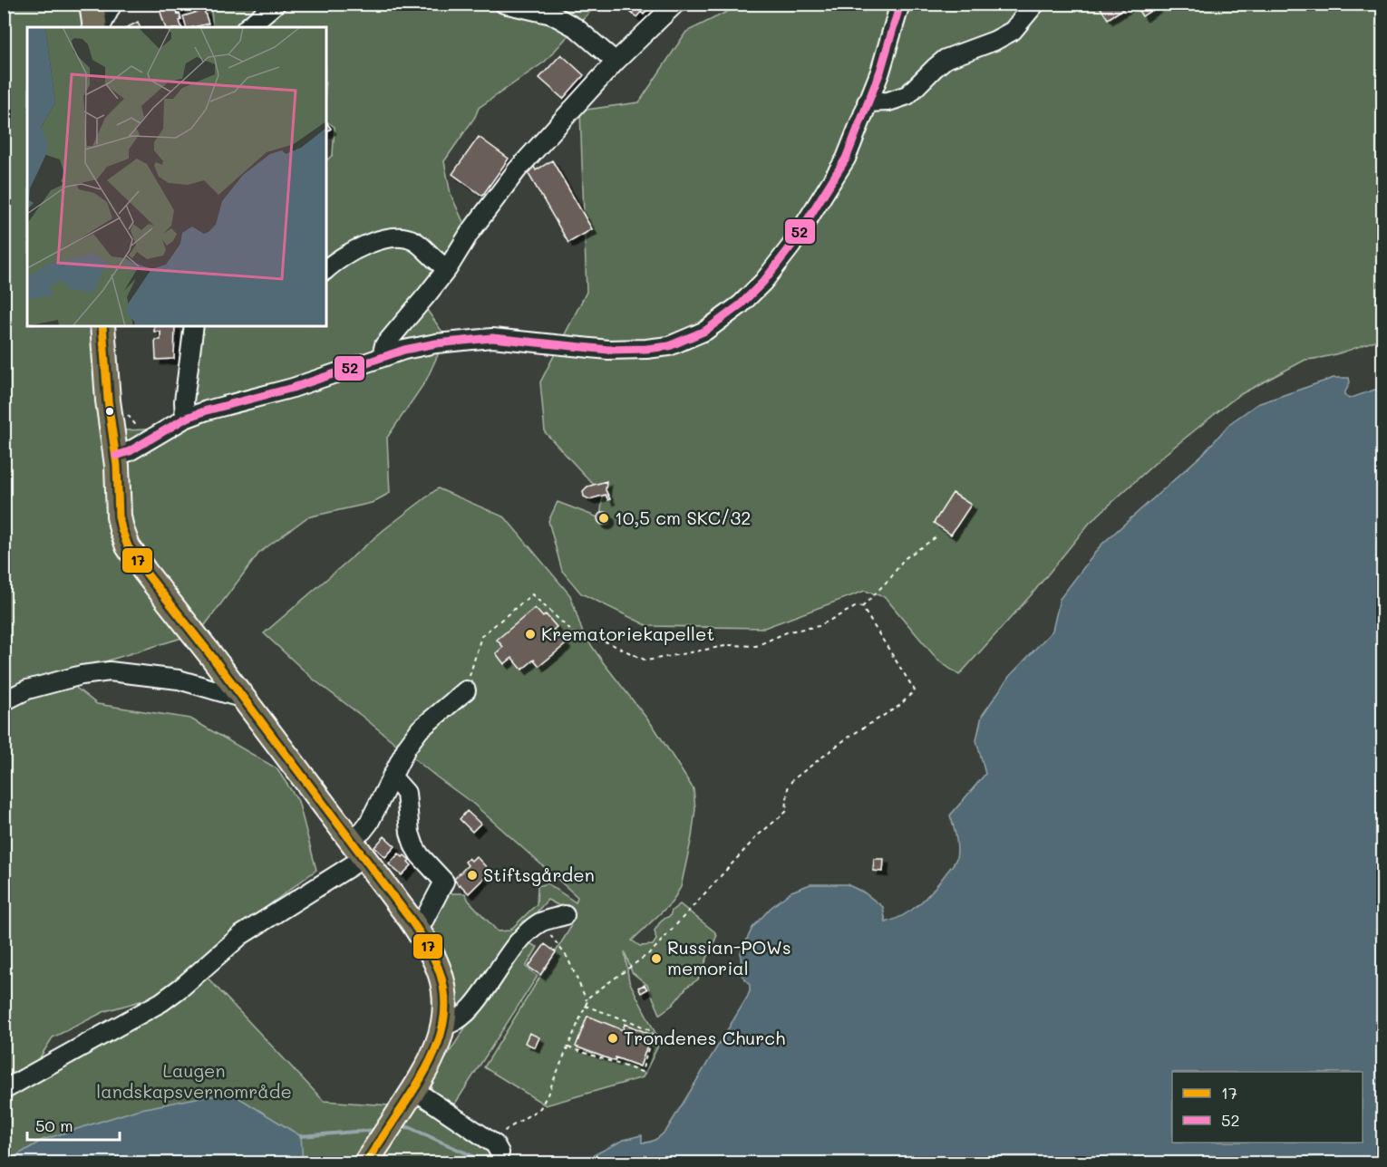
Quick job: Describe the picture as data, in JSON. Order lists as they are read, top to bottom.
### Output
{
  "parks": ["Laugen landskapsvernområde"],
  "places": [
    "10,5 cm SKC/32",
    "Krematoriekapellet",
    "Stiftsgården",
    "Russian-POWs memorial",
    "Trondenes Church"
  ],
  "lines": ["transit line 52", "transit line 17"],
  "legend": ["17", "52"],
  "scale_bar": "50 m"
}
